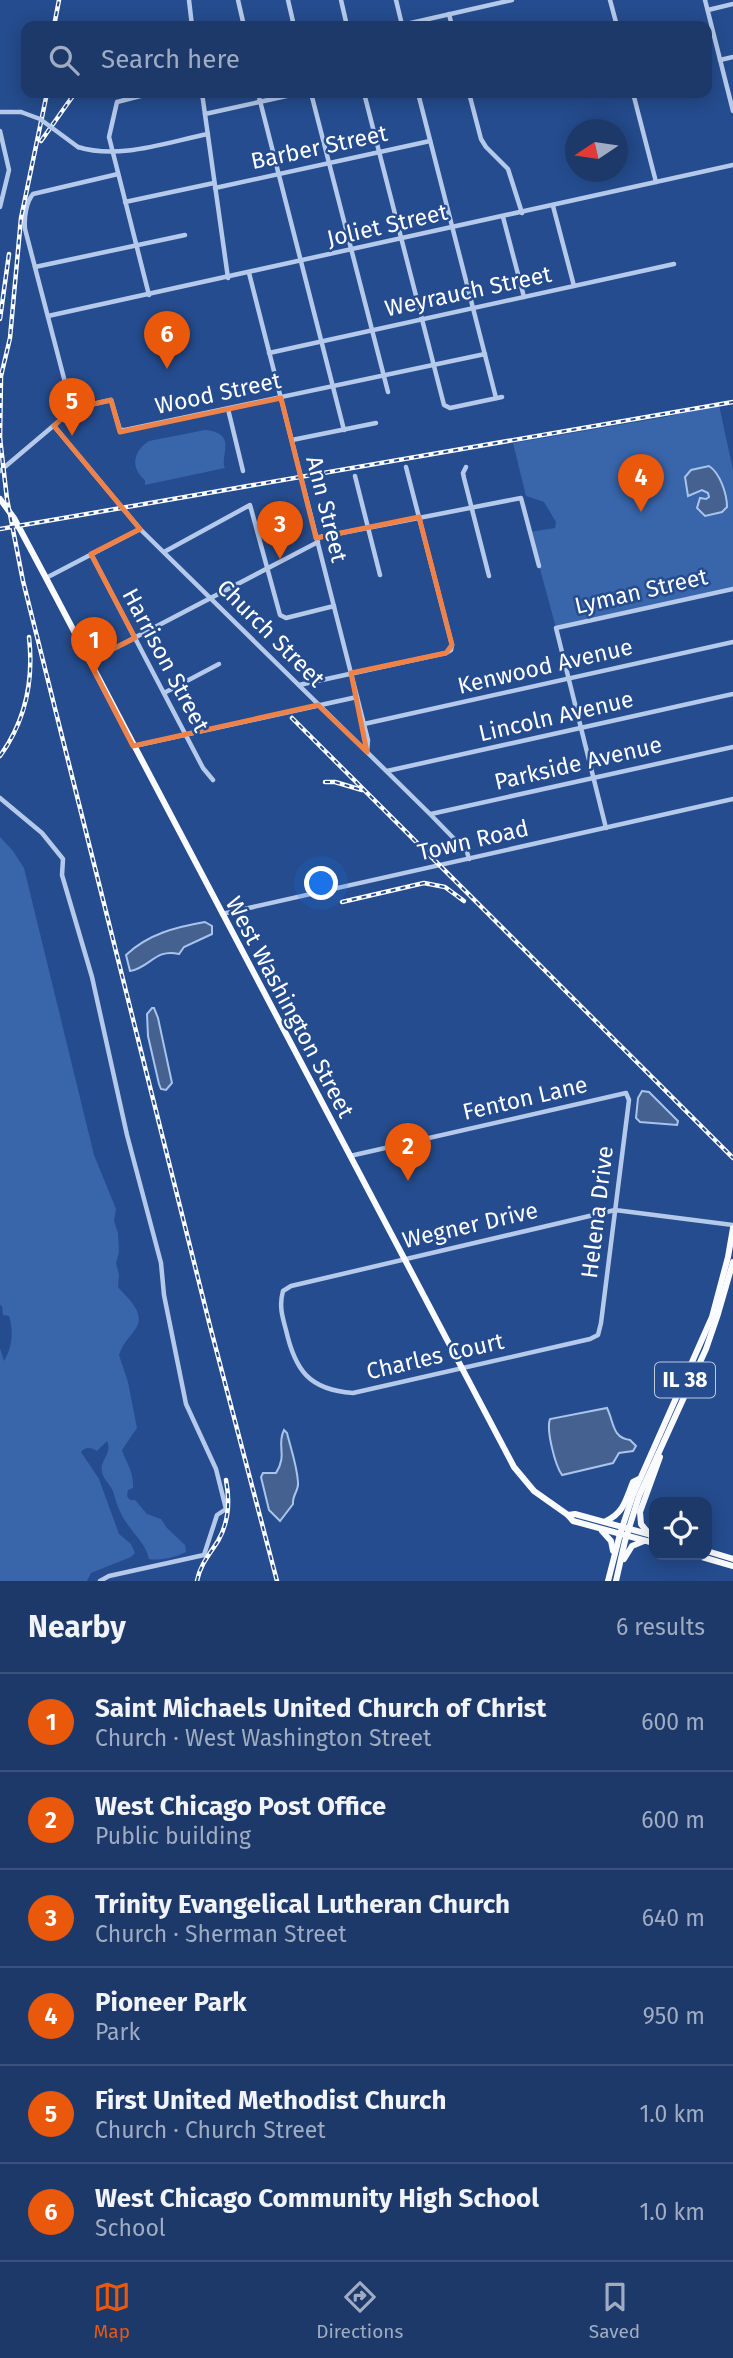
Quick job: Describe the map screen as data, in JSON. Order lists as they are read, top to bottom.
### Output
{
  "streets": {
    "main road": ["West Washington Street", "IL 38"],
    "street": [
      "Barber Street",
      "Joliet Street",
      "Weyrauch Street",
      "Wood Street",
      "Ann Street",
      "Lyman Street",
      "Church Street",
      "Harrison Street",
      "Kenwood Avenue",
      "Lincoln Avenue",
      "Parkside Avenue",
      "Town Road",
      "Fenton Lane",
      "Helena Drive",
      "Wegner Drive",
      "Charles Court"
    ]
  },
  "crossings": [
    ["Joliet Street", "Ann Street"],
    ["Weyrauch Street", "Ann Street"],
    ["Wood Street", "Ann Street"],
    ["Ann Street", "Church Street"],
    ["Ann Street", "Kenwood Avenue"],
    ["Lyman Street", "Kenwood Avenue"],
    ["Church Street", "Lincoln Avenue"],
    ["Church Street", "Parkside Avenue"],
    ["Church Street", "Town Road"],
    ["Town Road", "West Washington Street"],
    ["West Washington Street", "Fenton Lane"],
    ["West Washington Street", "Wegner Drive"],
    ["West Washington Street", "Charles Court"],
    ["West Washington Street", "IL 38"],
    ["Fenton Lane", "Helena Drive"],
    ["Helena Drive", "Wegner Drive"],
    ["Helena Drive", "Charles Court"],
    ["Wegner Drive", "Charles Court"],
    ["Wegner Drive", "IL 38"]
  ],
  "north": "left",
  "page": {
    "search": "Search here",
    "pins": [
      "6",
      "5",
      "4",
      "3",
      "1",
      "2"
    ],
    "heading": ["Nearby", "6 results"],
    "list": [
      {
        "mark": "1",
        "name": "Saint Michaels United Church of Christ",
        "note": "Church · West Washington Street",
        "value": "600 m"
      },
      {
        "mark": "2",
        "name": "West Chicago Post Office",
        "note": "Public building",
        "value": "600 m"
      },
      {
        "mark": "3",
        "name": "Trinity Evangelical Lutheran Church",
        "note": "Church · Sherman Street",
        "value": "640 m"
      },
      {
        "mark": "4",
        "name": "Pioneer Park",
        "note": "Park",
        "value": "950 m"
      },
      {
        "mark": "5",
        "name": "First United Methodist Church",
        "note": "Church · Church Street",
        "value": "1.0 km"
      },
      {
        "mark": "6",
        "name": "West Chicago Community High School",
        "note": "School",
        "value": "1.0 km"
      }
    ],
    "nav": ["Map", "Directions", "Saved"]
  }
}
